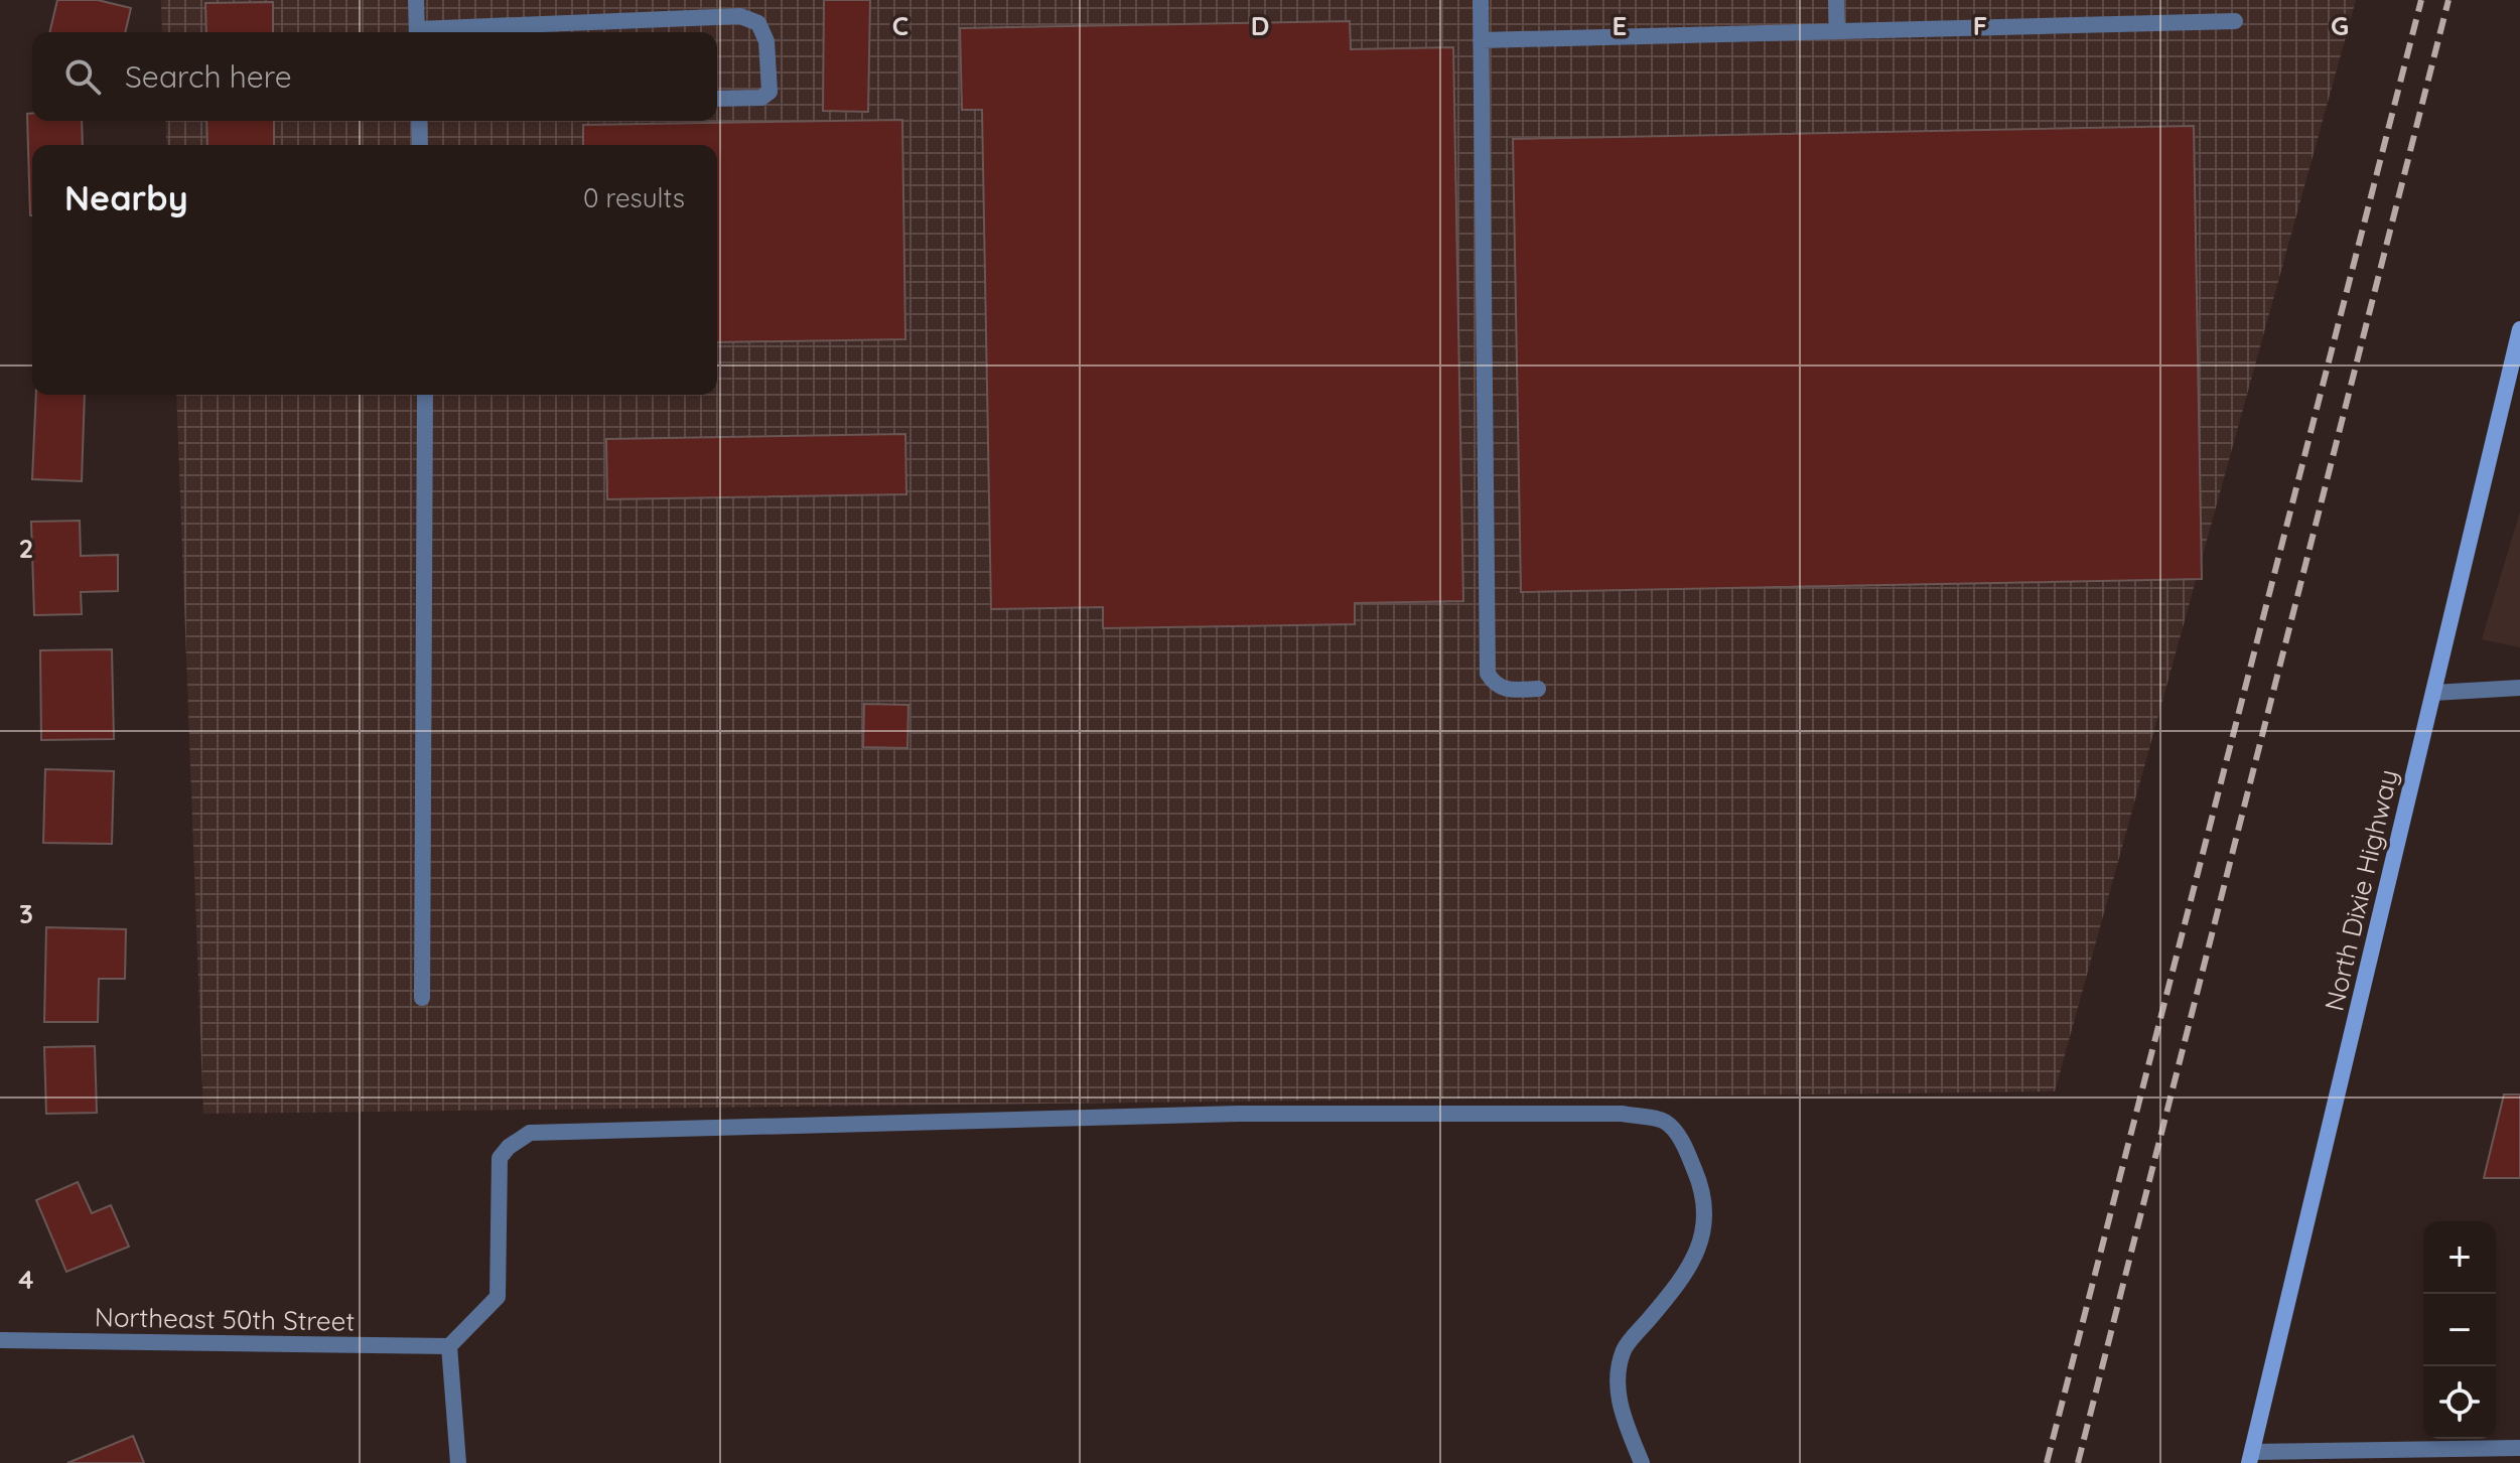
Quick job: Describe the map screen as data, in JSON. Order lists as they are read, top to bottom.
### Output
{
  "streets": {
    "main road": ["North Dixie Highway"],
    "street": ["Northeast 50th Street"]
  },
  "page": {
    "search": "Search here",
    "heading": ["Nearby", "0 results"],
    "map_buttons": ["+", "−"]
  },
  "grid": {
    "columns": [
      "C",
      "D",
      "E",
      "F",
      "G"
    ],
    "rows": ["2", "3", "4"]
  }
}
